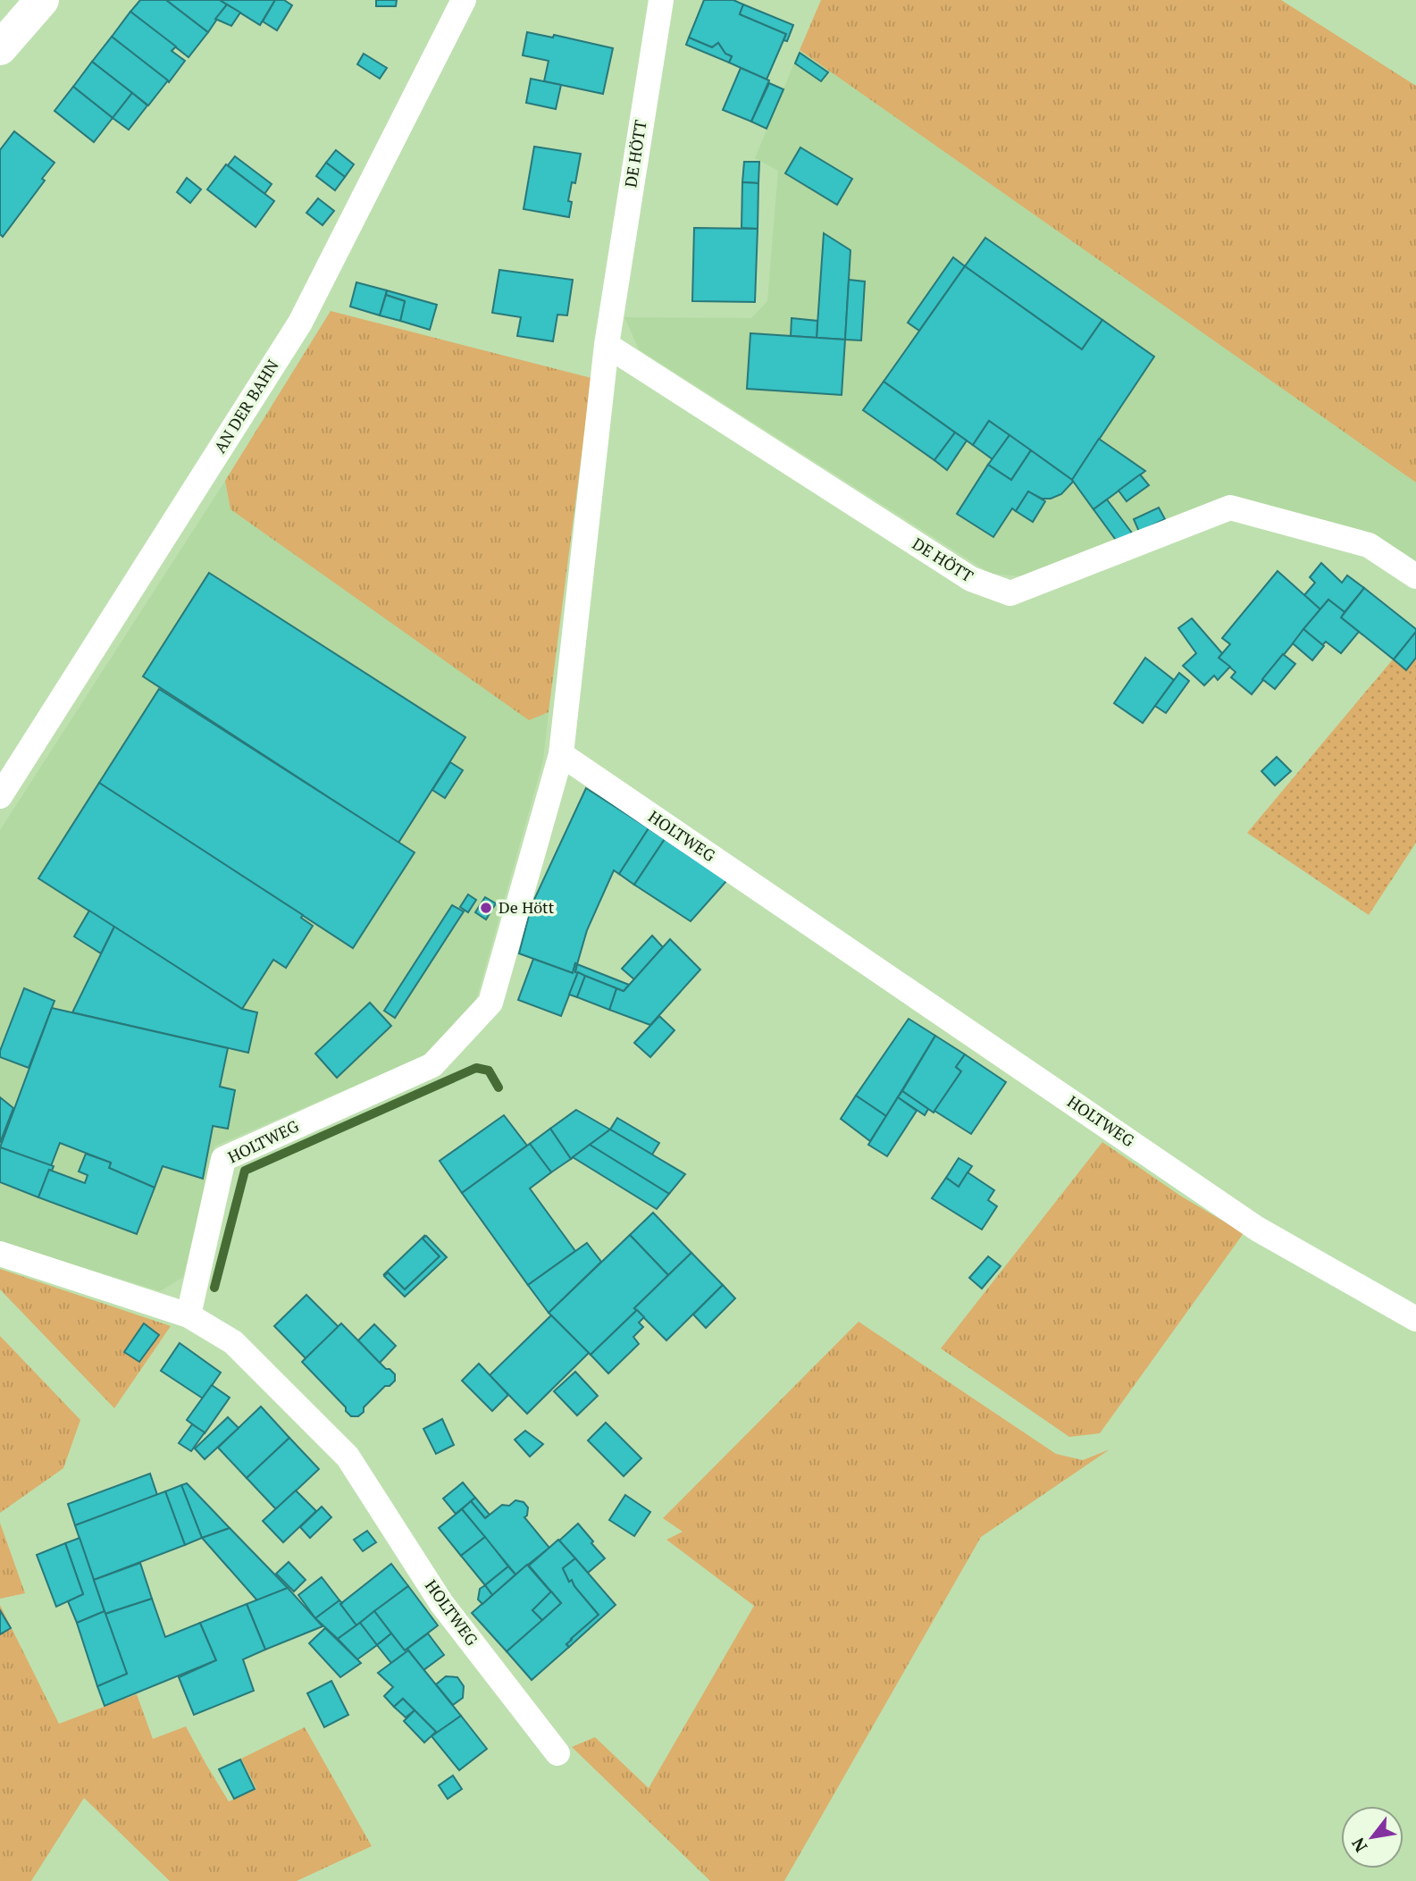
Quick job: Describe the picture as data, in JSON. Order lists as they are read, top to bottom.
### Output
{
  "streets": {
    "street": ["DE HÖTT", "AN DER BAHN", "HOLTWEG"]
  },
  "crossings": [
    ["DE HÖTT", "HOLTWEG"]
  ],
  "places": ["De Hött"],
  "north": "bottom left"
}
